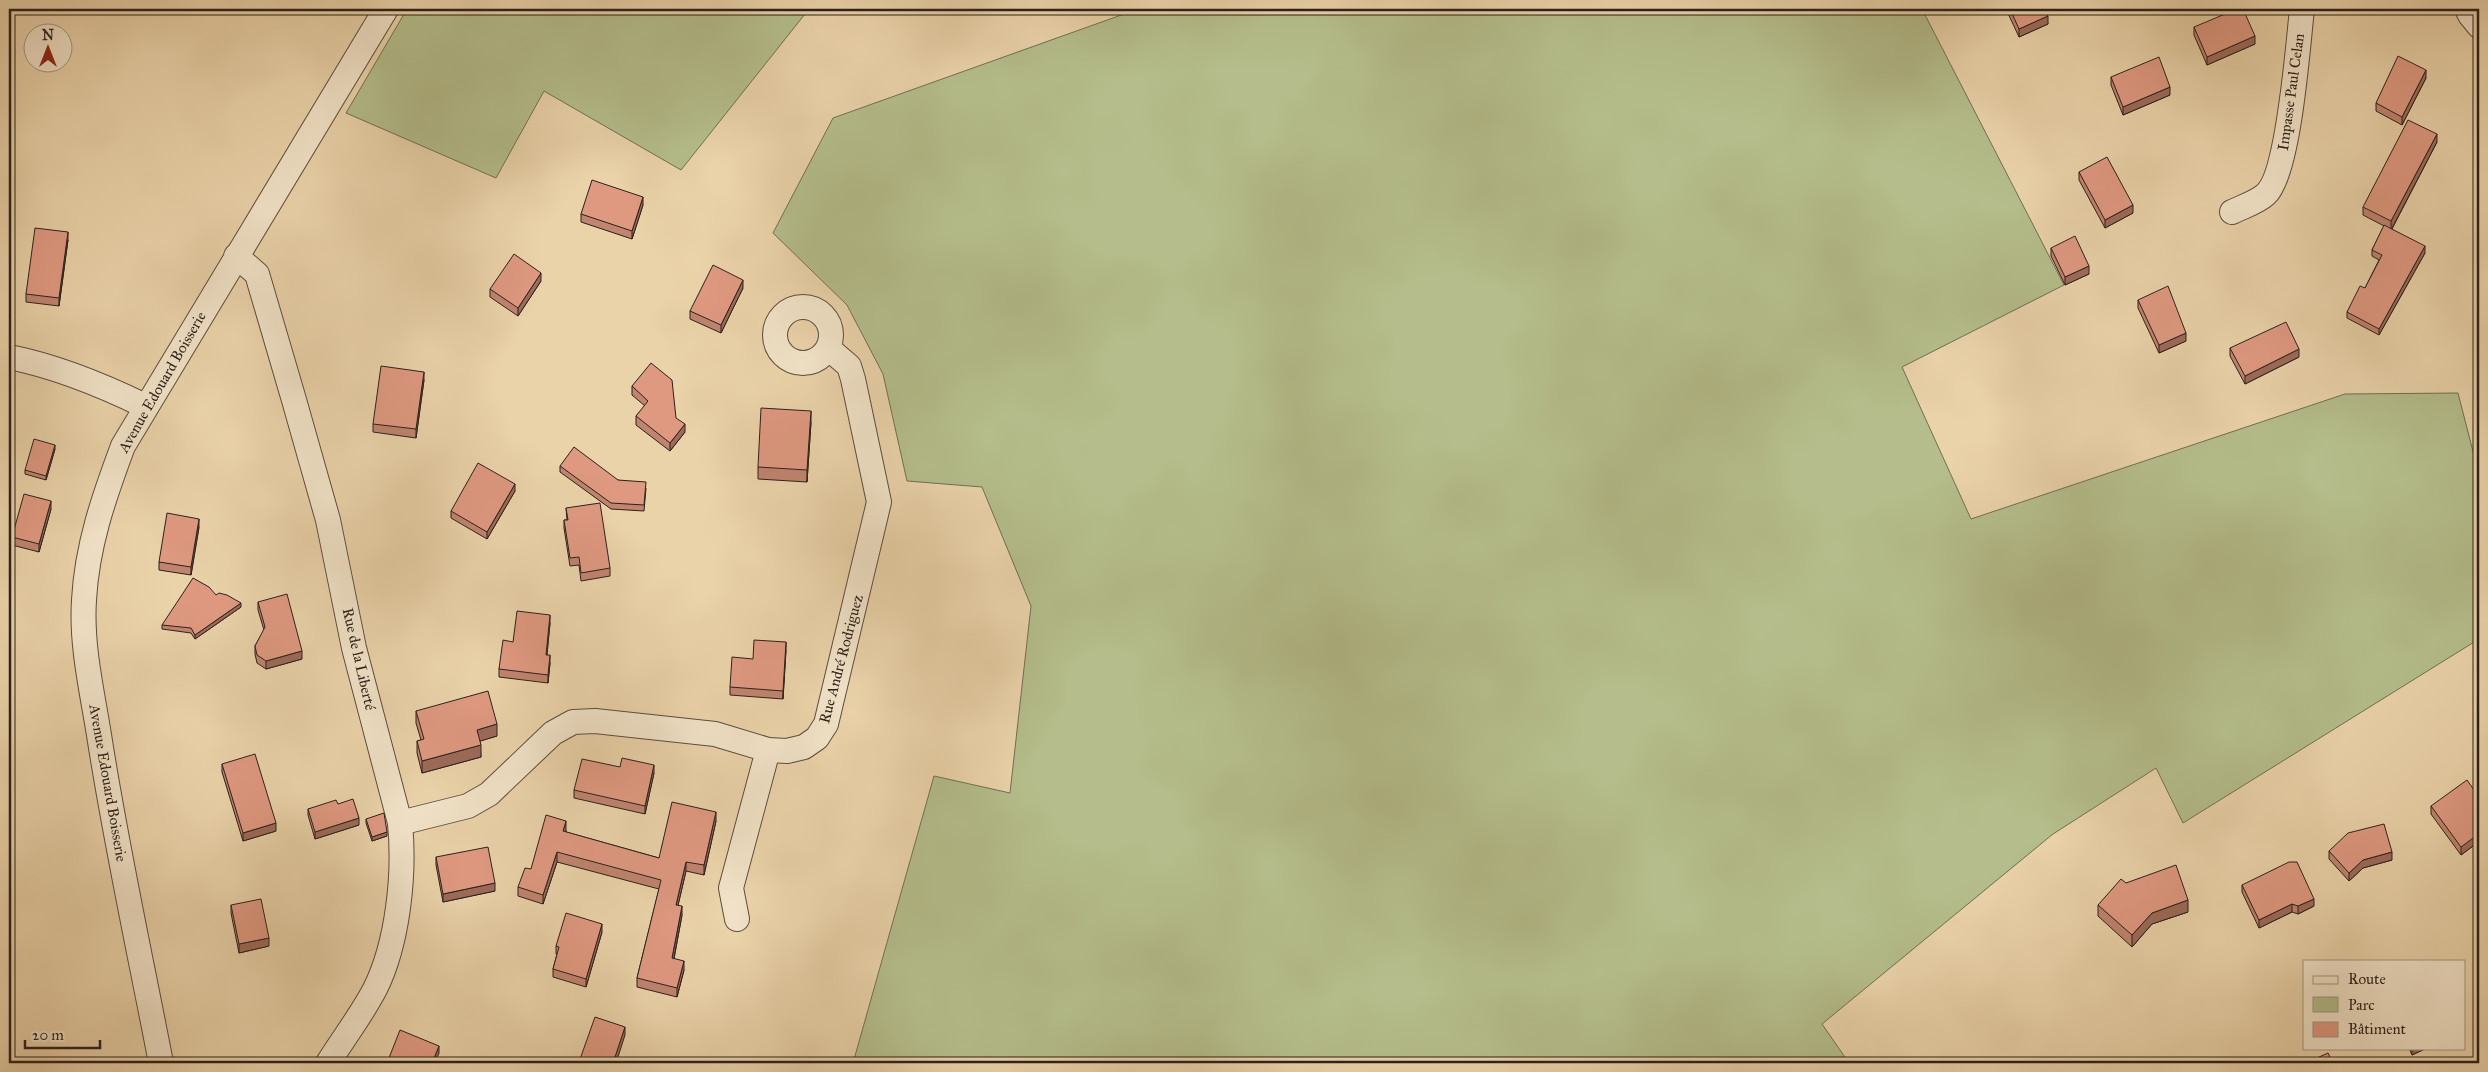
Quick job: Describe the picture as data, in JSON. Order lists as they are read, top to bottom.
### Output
{
  "streets": {
    "street": [
      "Impasse Paul Celan",
      "Avenue Edouard Boisserie",
      "Rue de la Liberté",
      "Rue André Rodriguez"
    ]
  },
  "crossings": [
    ["Avenue Edouard Boisserie", "Rue de la Liberté"],
    ["Rue de la Liberté", "Rue André Rodriguez"]
  ],
  "legend": ["Route", "Parc", "Bâtiment"],
  "scale_bar": "20 m",
  "north": "top"
}
